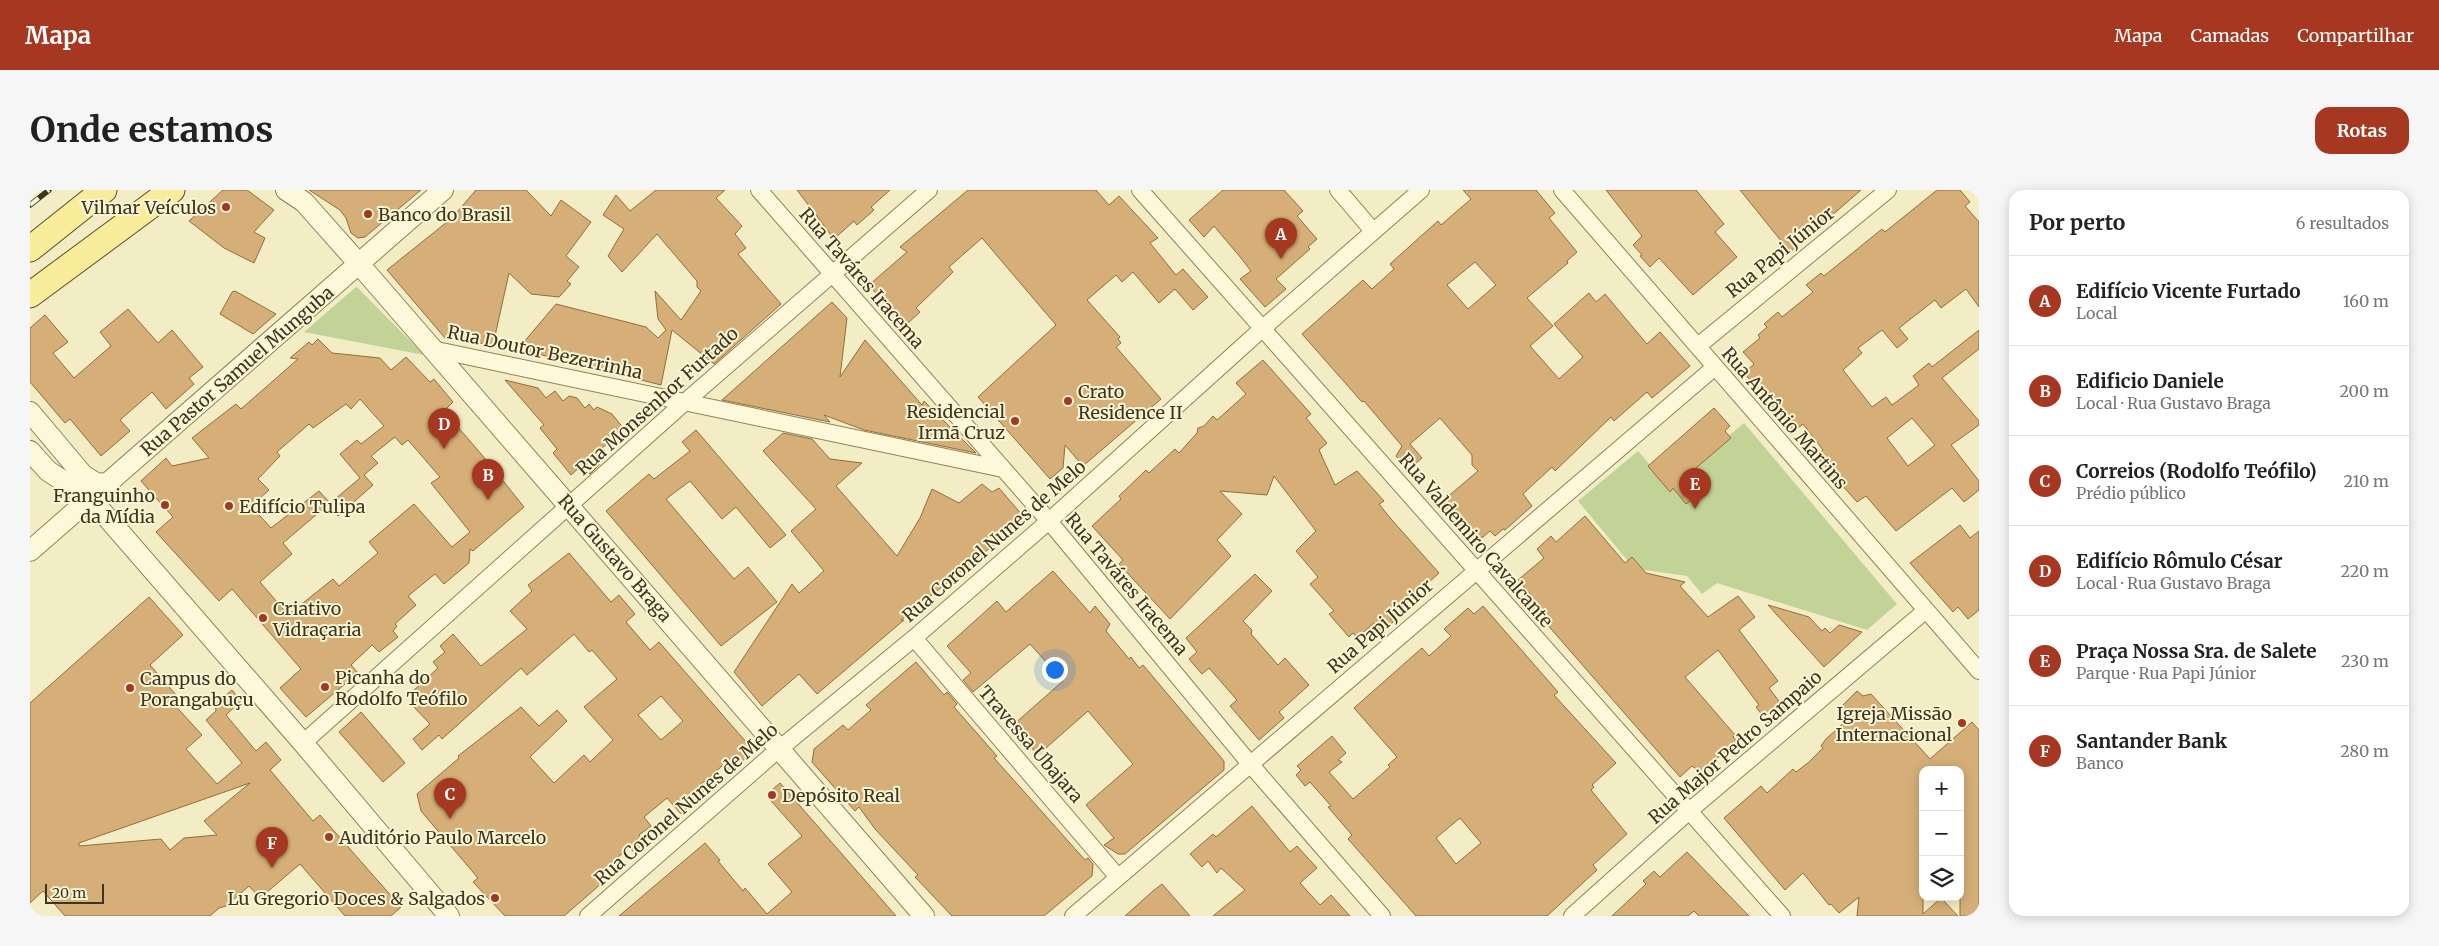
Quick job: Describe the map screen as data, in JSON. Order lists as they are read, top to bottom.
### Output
{
  "streets": {
    "street": [
      "Rua Papi Júnior",
      "Rua Taváres Iracema",
      "Rua Doutor Bezerrinha",
      "Rua Pastor Samuel Munguba",
      "Rua Monsenhor Furtado",
      "Rua Antônio Martins",
      "Rua Valdemiro Cavalcante",
      "Rua Coronel Nunes de Melo",
      "Rua Gustavo Braga",
      "Travessa Ubajara",
      "Rua Major Pedro Sampaio"
    ]
  },
  "crossings": [
    ["Rua Papi Júnior", "Rua Taváres Iracema"],
    ["Rua Papi Júnior", "Rua Antônio Martins"],
    ["Rua Papi Júnior", "Rua Valdemiro Cavalcante"],
    ["Rua Papi Júnior", "Travessa Ubajara"],
    ["Rua Taváres Iracema", "Rua Doutor Bezerrinha"],
    ["Rua Taváres Iracema", "Rua Monsenhor Furtado"],
    ["Rua Taváres Iracema", "Rua Coronel Nunes de Melo"],
    ["Rua Doutor Bezerrinha", "Rua Monsenhor Furtado"],
    ["Rua Doutor Bezerrinha", "Rua Gustavo Braga"],
    ["Rua Pastor Samuel Munguba", "Rua Gustavo Braga"],
    ["Rua Monsenhor Furtado", "Rua Gustavo Braga"],
    ["Rua Antônio Martins", "Rua Major Pedro Sampaio"],
    ["Rua Valdemiro Cavalcante", "Rua Coronel Nunes de Melo"],
    ["Rua Valdemiro Cavalcante", "Rua Major Pedro Sampaio"],
    ["Rua Coronel Nunes de Melo", "Rua Gustavo Braga"],
    ["Rua Coronel Nunes de Melo", "Travessa Ubajara"]
  ],
  "places": [
    "Vilmar Veículos",
    "Banco do Brasil",
    "Crato Residence II",
    "Residencial Irmã Cruz",
    "Franguinho da Mídia",
    "Edifício Tulipa",
    "Criativo Vidraçaria",
    "Picanha do Rodolfo Teófilo",
    "Campus do Porangabuçu",
    "Igreja Missão Internacional",
    "Depósito Real",
    "Auditório Paulo Marcelo",
    "Lu Gregorio Doces & Salgados"
  ],
  "scale_bar": "20 m",
  "page": {
    "header": "Mapa",
    "nav": ["Mapa", "Camadas", "Compartilhar"],
    "buttons": "Rotas",
    "title": "Onde estamos",
    "heading": ["Por perto", "6 resultados"],
    "pins": [
      "A",
      "D",
      "B",
      "E",
      "C",
      "F"
    ],
    "list": [
      {
        "mark": "A",
        "name": "Edifício Vicente Furtado",
        "note": "Local",
        "value": "160 m"
      },
      {
        "mark": "B",
        "name": "Edificio Daniele",
        "note": "Local · Rua Gustavo Braga",
        "value": "200 m"
      },
      {
        "mark": "C",
        "name": "Correios (Rodolfo Teófilo)",
        "note": "Prédio público",
        "value": "210 m"
      },
      {
        "mark": "D",
        "name": "Edifício Rômulo César",
        "note": "Local · Rua Gustavo Braga",
        "value": "220 m"
      },
      {
        "mark": "E",
        "name": "Praça Nossa Sra. de Salete",
        "note": "Parque · Rua Papi Júnior",
        "value": "230 m"
      },
      {
        "mark": "F",
        "name": "Santander Bank",
        "note": "Banco",
        "value": "280 m"
      }
    ],
    "map_buttons": ["+", "−"],
    "scale": "20 m"
  }
}
